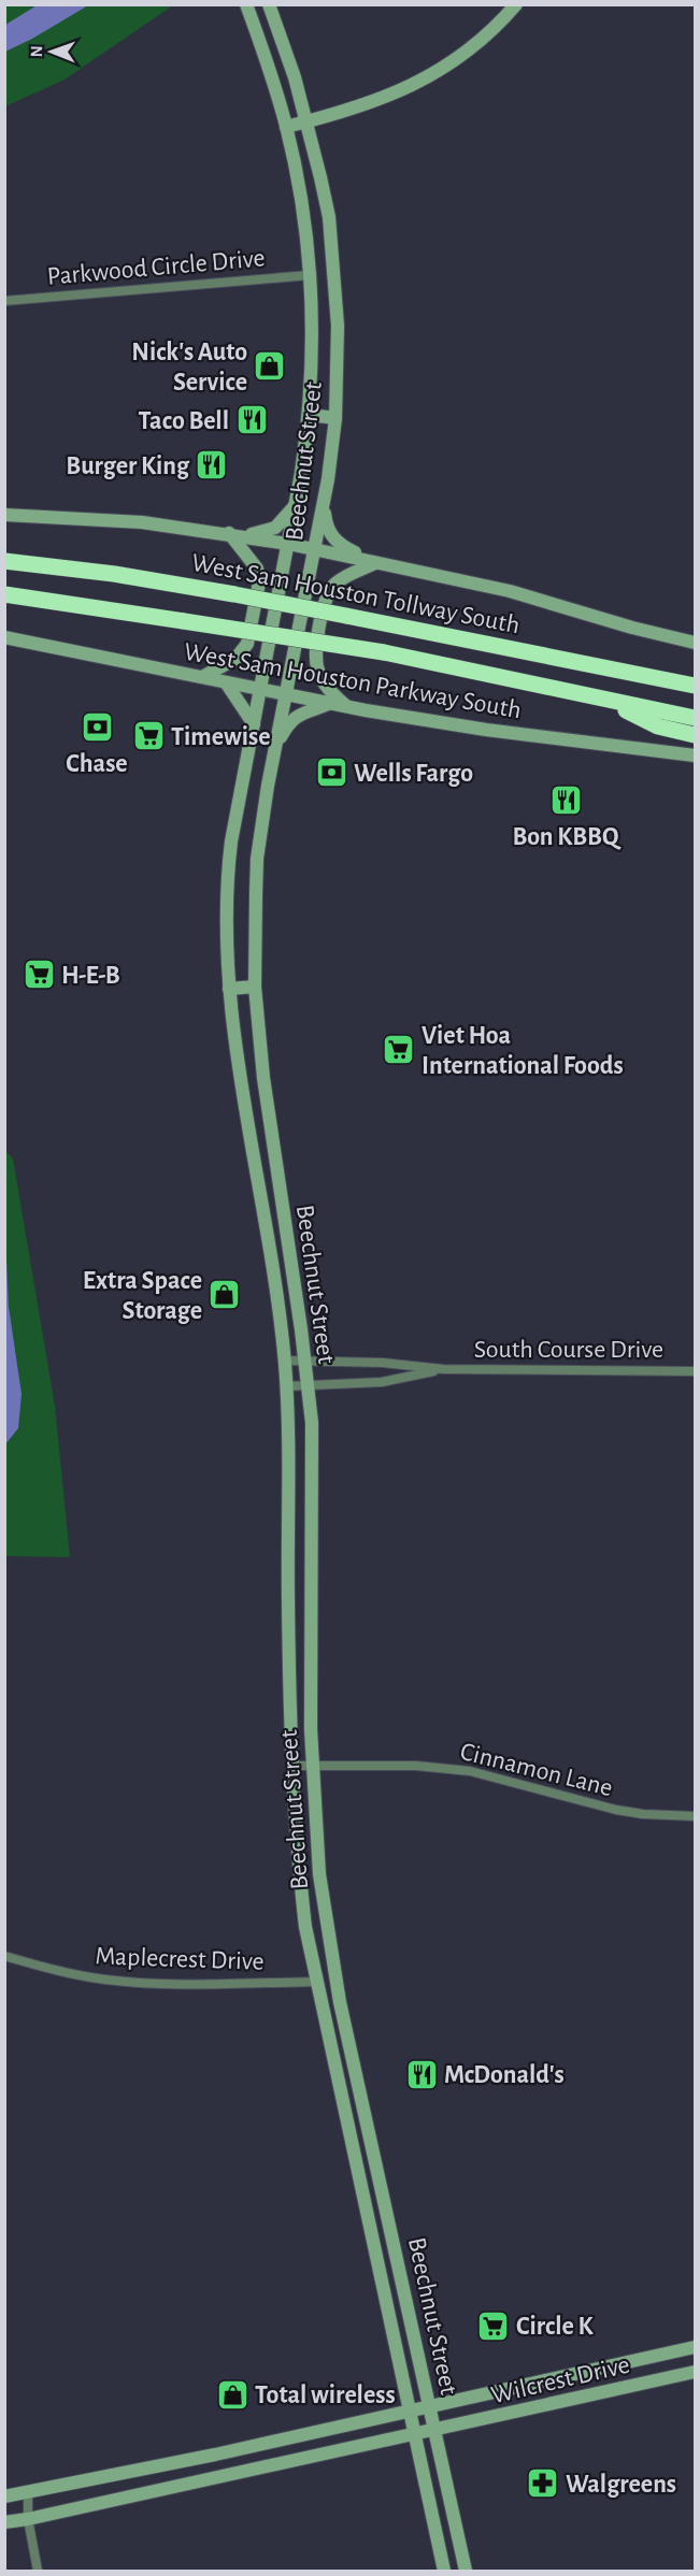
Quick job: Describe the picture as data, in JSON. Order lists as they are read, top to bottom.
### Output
{
  "streets": {
    "highway": ["West Sam Houston Tollway South"],
    "main road": ["Beechnut Street", "West Sam Houston Parkway South", "Wilcrest Drive"],
    "street": [
      "Parkwood Circle Drive",
      "South Course Drive",
      "Cinnamon Lane",
      "Maplecrest Drive"
    ]
  },
  "crossings": [
    ["Parkwood Circle Drive", "Beechnut Street"],
    ["Beechnut Street", "West Sam Houston Parkway South"],
    ["Beechnut Street", "South Course Drive"],
    ["Beechnut Street", "Cinnamon Lane"],
    ["Beechnut Street", "Maplecrest Drive"],
    ["Beechnut Street", "Wilcrest Drive"]
  ],
  "places": {
    "shop": ["Nick's Auto Service", "Extra Space Storage", "Total wireless"],
    "restaurant": [
      "Taco Bell",
      "Burger King",
      "Bon KBBQ",
      "McDonald's"
    ],
    "bank": ["Chase", "Wells Fargo"],
    "supermarket": [
      "Timewise",
      "H-E-B",
      "Viet Hoa International Foods",
      "Circle K"
    ],
    "pharmacy": ["Walgreens"]
  },
  "north": "left"
}
